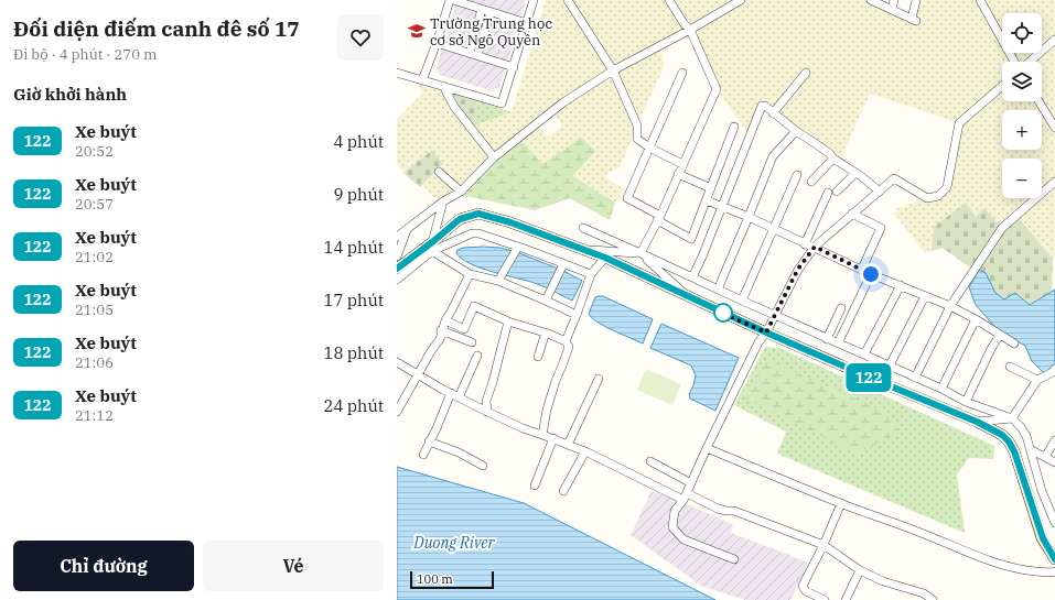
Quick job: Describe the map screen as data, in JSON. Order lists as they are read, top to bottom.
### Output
{
  "water": ["Duong River"],
  "places": {
    "school or university": ["Trường Trung học cơ sở Ngô Quyền"]
  },
  "lines": ["bus line 122"],
  "scale_bar": "100 m",
  "page": {
    "heading": [
      ["Đối diện điếm canh đê số 17", "Đi bộ · 4 phút · 270 m"],
      "Giờ khởi hành"
    ],
    "on_map": "122",
    "map_buttons": ["+", "−"],
    "list": [
      {
        "mark": "122",
        "name": "Xe buýt",
        "note": "20:52",
        "value": "4 phút"
      },
      {
        "mark": "122",
        "name": "Xe buýt",
        "note": "20:57",
        "value": "9 phút"
      },
      {
        "mark": "122",
        "name": "Xe buýt",
        "note": "21:02",
        "value": "14 phút"
      },
      {
        "mark": "122",
        "name": "Xe buýt",
        "note": "21:05",
        "value": "17 phút"
      },
      {
        "mark": "122",
        "name": "Xe buýt",
        "note": "21:06",
        "value": "18 phút"
      },
      {
        "mark": "122",
        "name": "Xe buýt",
        "note": "21:12",
        "value": "24 phút"
      }
    ],
    "buttons": ["Chỉ đường", "Vé"],
    "scale": "100 m"
  }
}
